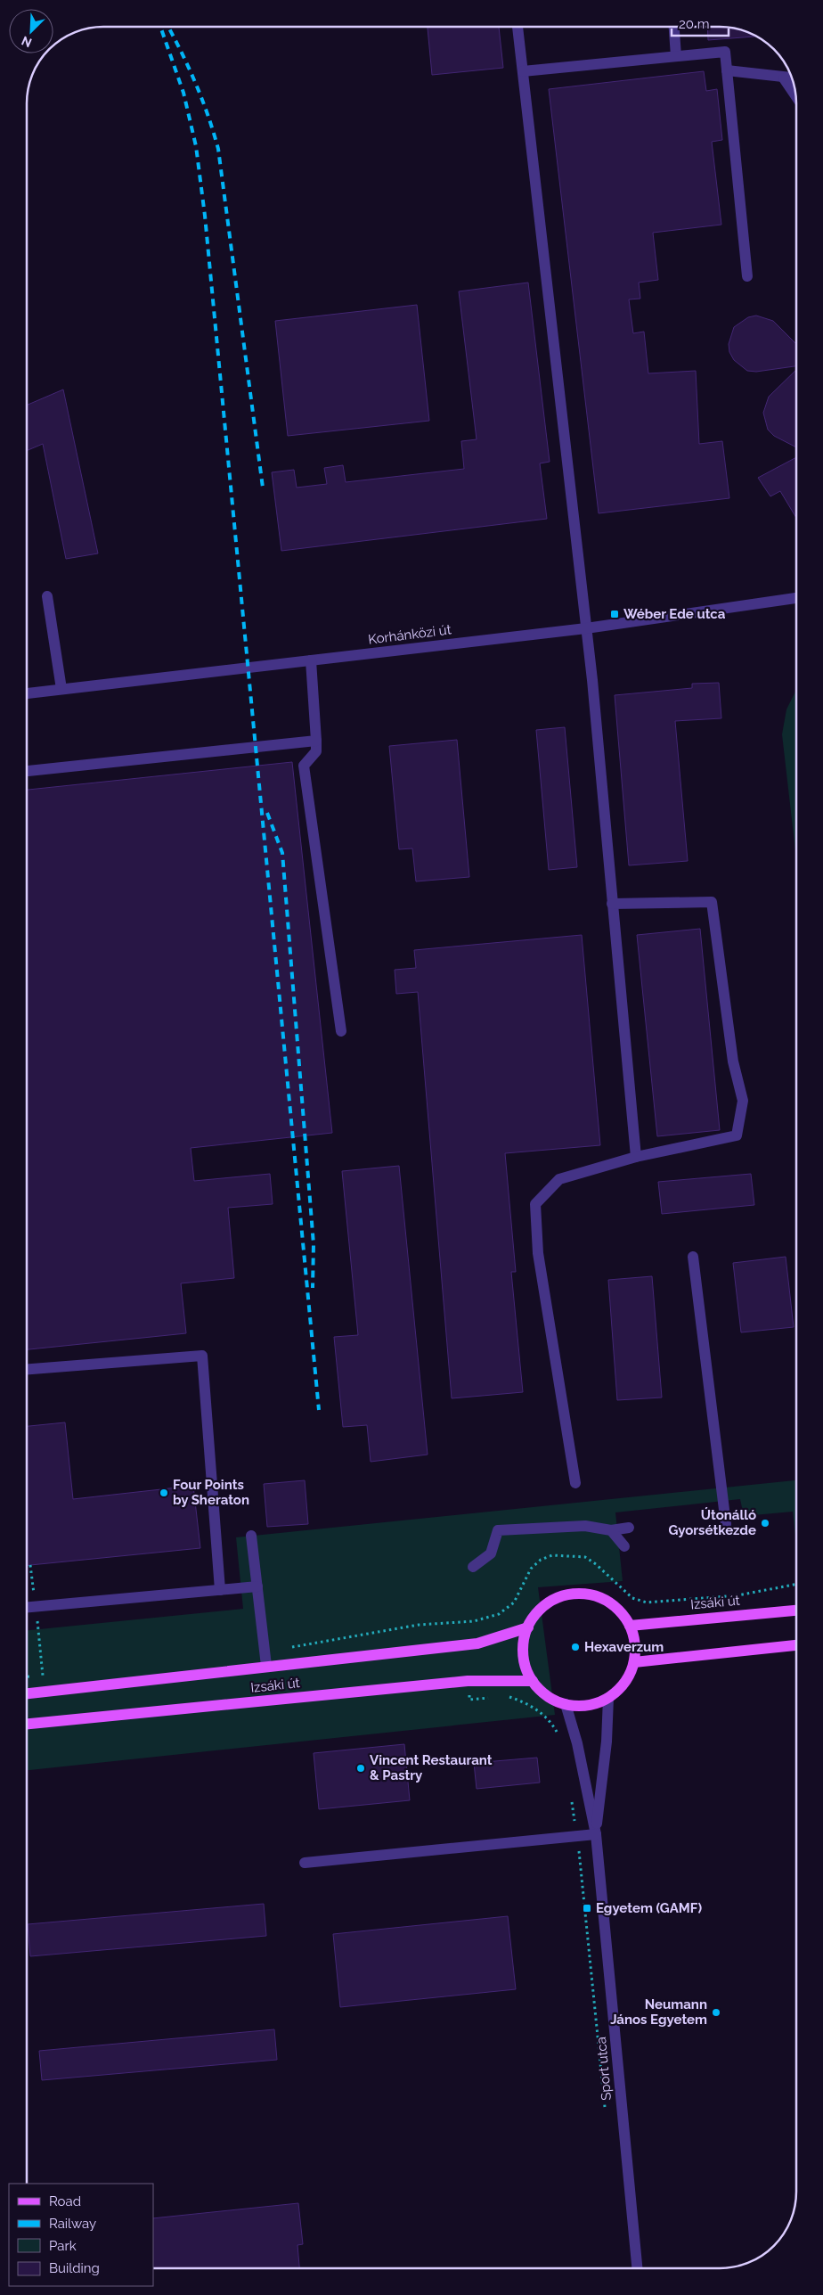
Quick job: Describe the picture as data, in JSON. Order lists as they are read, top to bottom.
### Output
{
  "streets": {
    "main road": ["Izsáki út"],
    "street": ["Korhánközi út", "Sport utca"]
  },
  "places": {
    "transit": ["Wéber Ede utca", "Egyetem (GAMF)"],
    "other": [
      "Four Points by Sheraton",
      "Útonálló Gyorsétkezde",
      "Hexaverzum",
      "Vincent Restaurant & Pastry",
      "Neumann János Egyetem"
    ]
  },
  "legend": [
    "Road",
    "Railway",
    "Park",
    "Building"
  ],
  "scale_bar": "20 m",
  "north": "bottom left"
}
